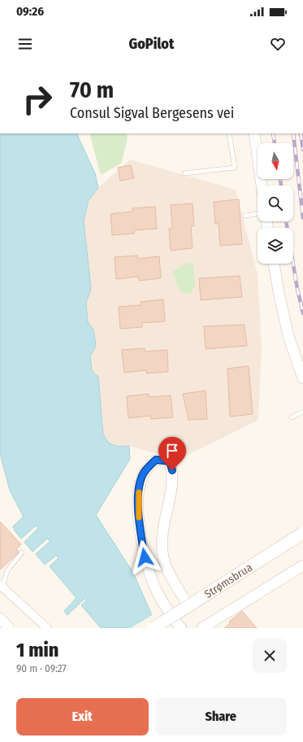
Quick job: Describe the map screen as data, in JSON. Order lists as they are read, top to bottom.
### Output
{
  "streets": {
    "main road": ["Strømsbrua"]
  },
  "north": "bottom",
  "page": {
    "status": "09:26",
    "header": "GoPilot",
    "turn": ["70 m", "Consul Sigval Bergesens vei"],
    "heading": ["1 min", "90 m · 09:27"],
    "buttons": ["Exit", "Share"]
  }
}
